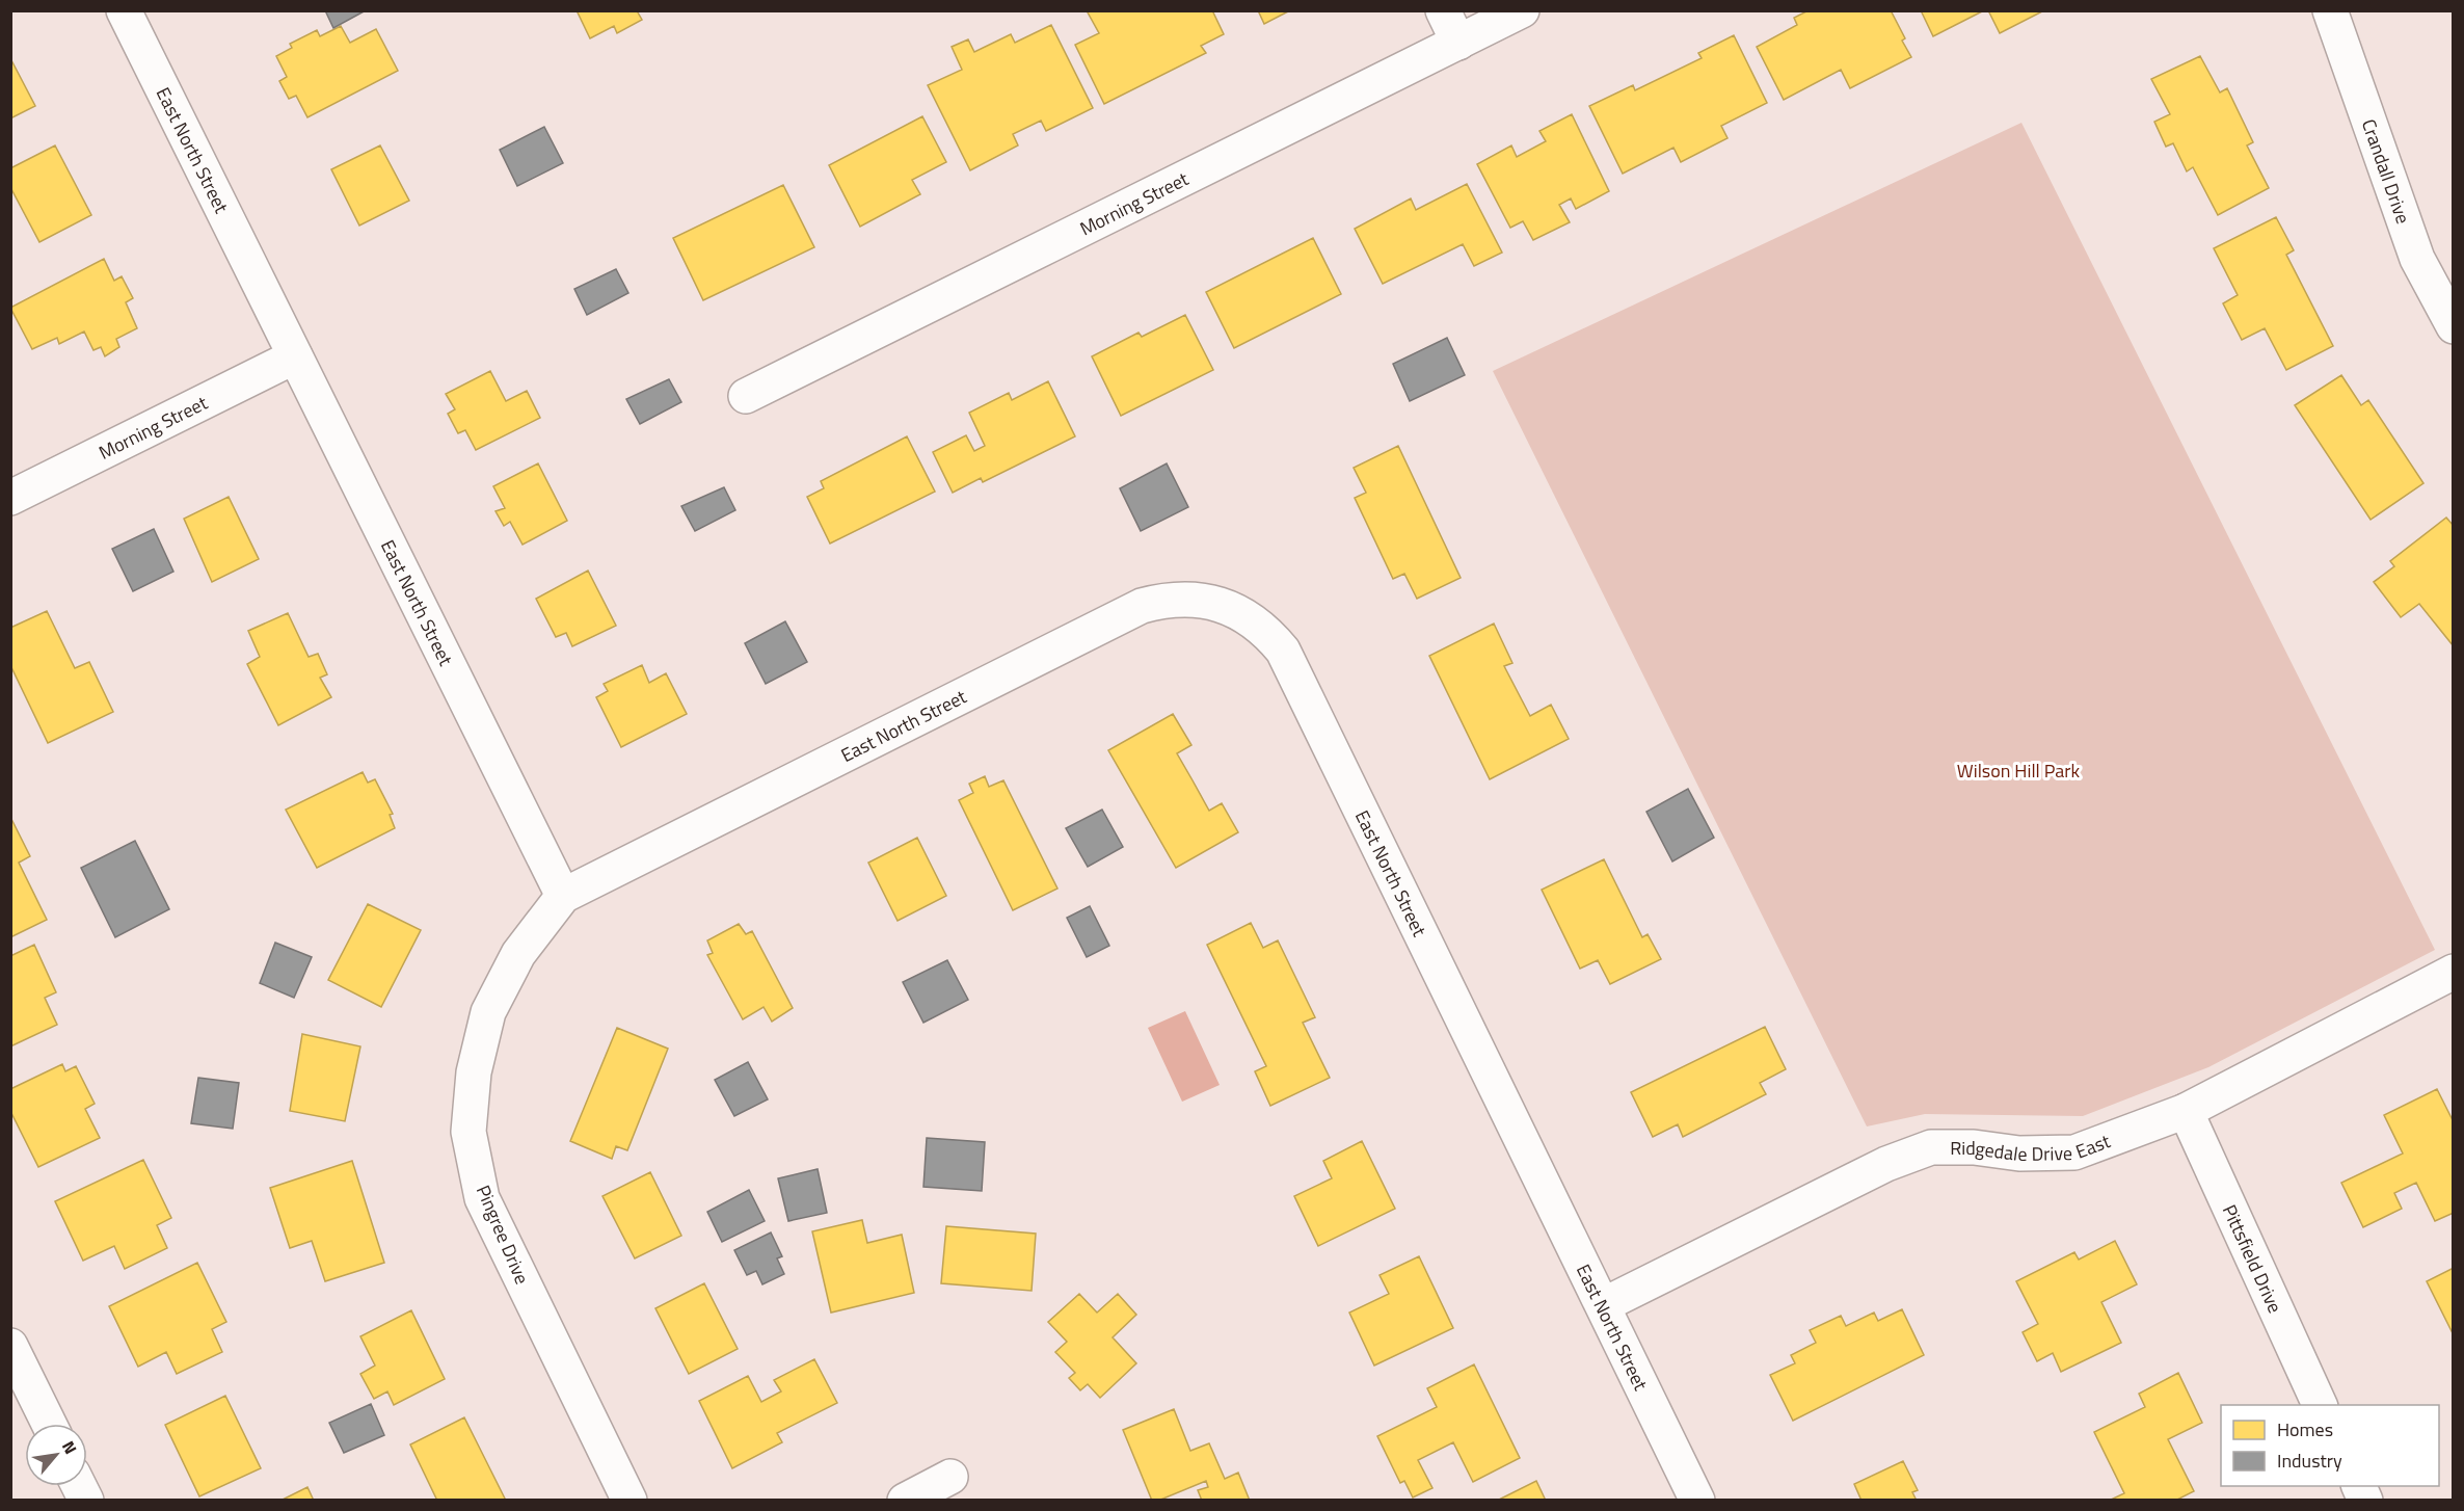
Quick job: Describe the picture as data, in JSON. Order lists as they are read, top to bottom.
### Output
{
  "streets": {
    "street": [
      "East North Street",
      "Crandall Drive",
      "Morning Street",
      "Ridgedale Drive East",
      "Pingree Drive",
      "Pittsfield Drive"
    ]
  },
  "crossings": [
    ["East North Street", "Morning Street"],
    ["East North Street", "Ridgedale Drive East"],
    ["East North Street", "Pingree Drive"],
    ["Ridgedale Drive East", "Pittsfield Drive"]
  ],
  "parks": ["Wilson Hill Park"],
  "legend": ["Homes", "Industry"],
  "north": "top right"
}
